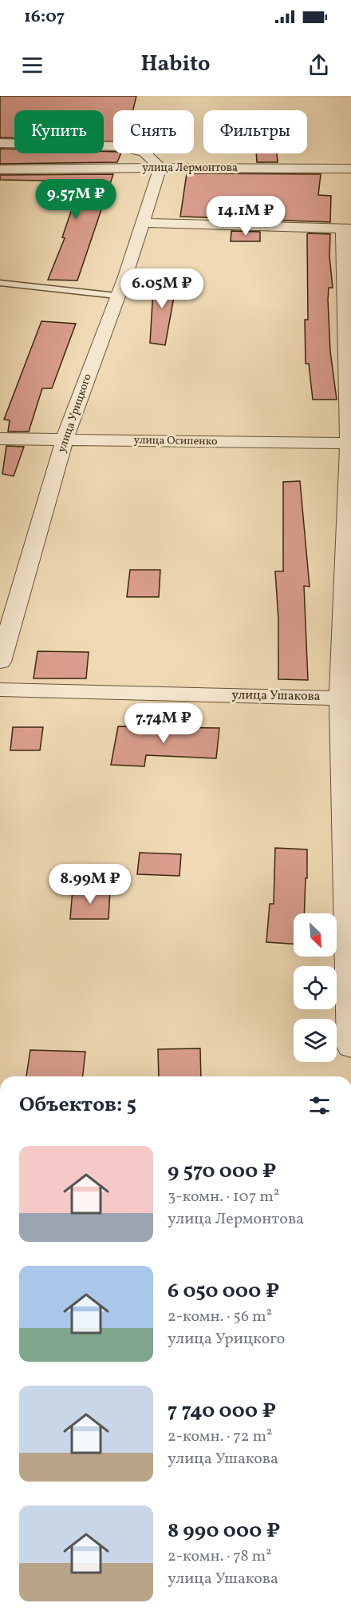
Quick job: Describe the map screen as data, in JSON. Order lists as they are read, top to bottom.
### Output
{
  "streets": {
    "street": [
      "улица Лермонтова",
      "улица Урицкого",
      "улица Осипенко",
      "улица Ушакова"
    ]
  },
  "crossings": [
    ["улица Лермонтова", "улица Урицкого"],
    ["улица Урицкого", "улица Осипенко"]
  ],
  "north": "bottom right",
  "page": {
    "status": "16:07",
    "header": "Habito",
    "chip": ["Купить", "Снять", "Фильтры"],
    "price": [
      "9.57M ₽",
      "14.1M ₽",
      "6.05M ₽",
      "7.74M ₽",
      "8.99M ₽"
    ],
    "heading": "Объектов: 5",
    "list": [
      {
        "name": "9 570 000 ₽",
        "note": "3-комн. · 107 m² · улица Лермонтова"
      },
      {
        "name": "6 050 000 ₽",
        "note": "2-комн. · 56 m² · улица Урицкого"
      },
      {
        "name": "7 740 000 ₽",
        "note": "2-комн. · 72 m² · улица Ушакова"
      },
      {
        "name": "8 990 000 ₽",
        "note": "2-комн. · 78 m² · улица Ушакова"
      }
    ]
  }
}
